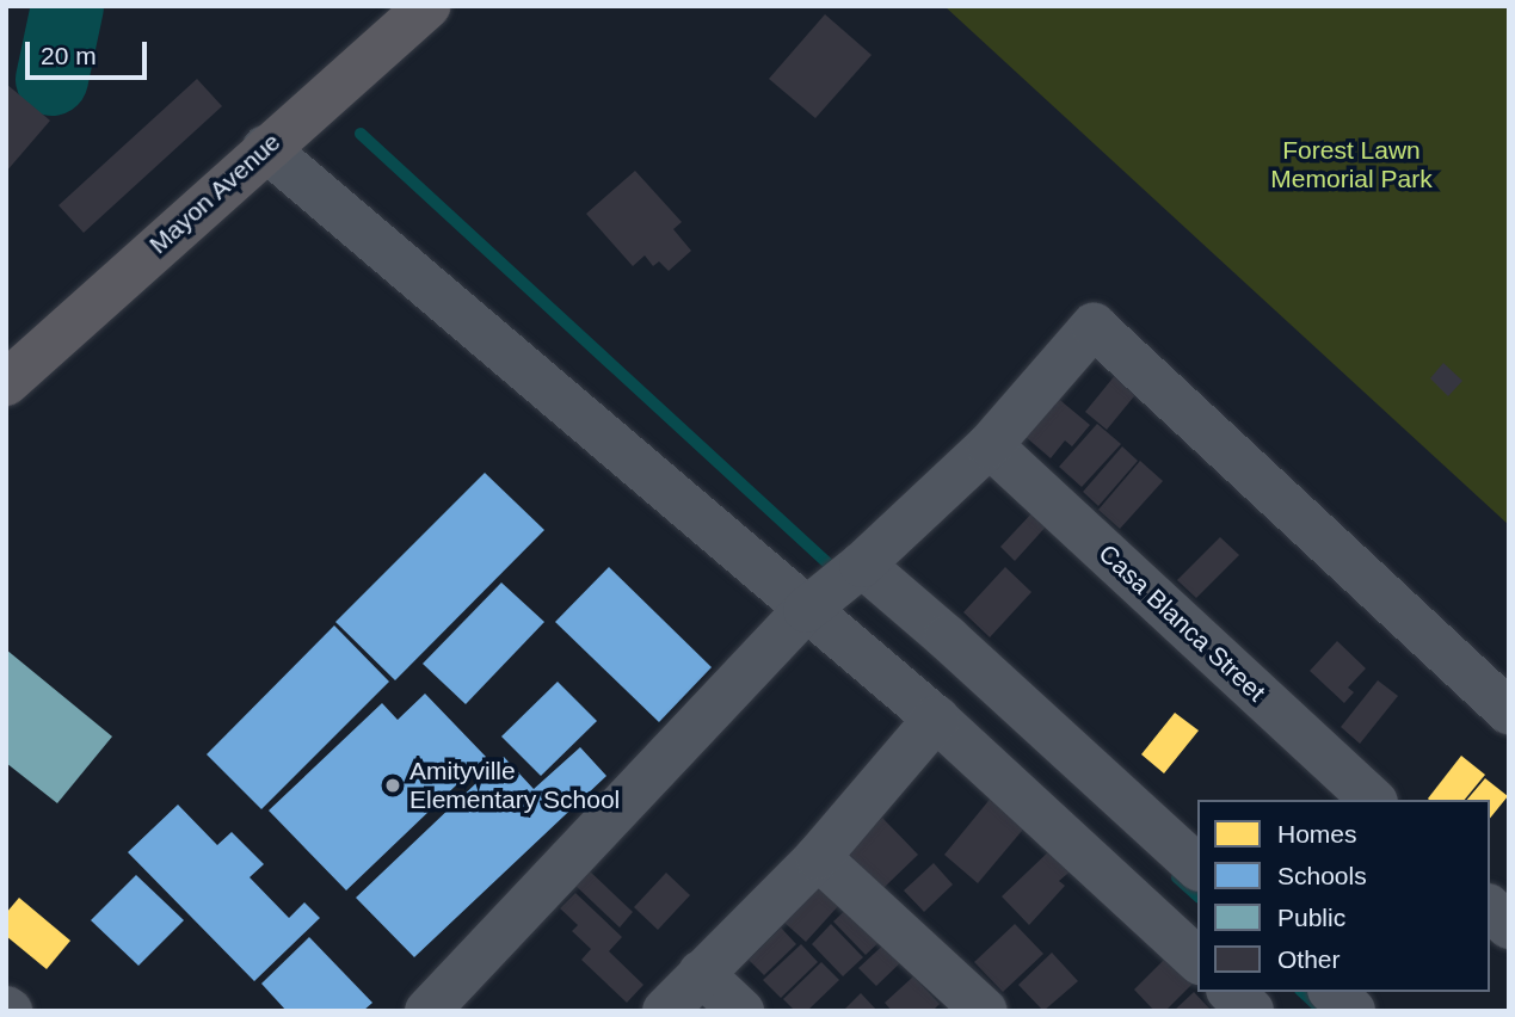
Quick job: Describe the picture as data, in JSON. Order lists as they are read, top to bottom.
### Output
{
  "streets": {
    "main road": ["Mayon Avenue"],
    "street": ["Casa Blanca Street"]
  },
  "parks": ["Forest Lawn Memorial Park"],
  "places": ["Amityville Elementary School"],
  "legend": [
    "Homes",
    "Schools",
    "Public",
    "Other"
  ],
  "scale_bar": "20 m"
}
